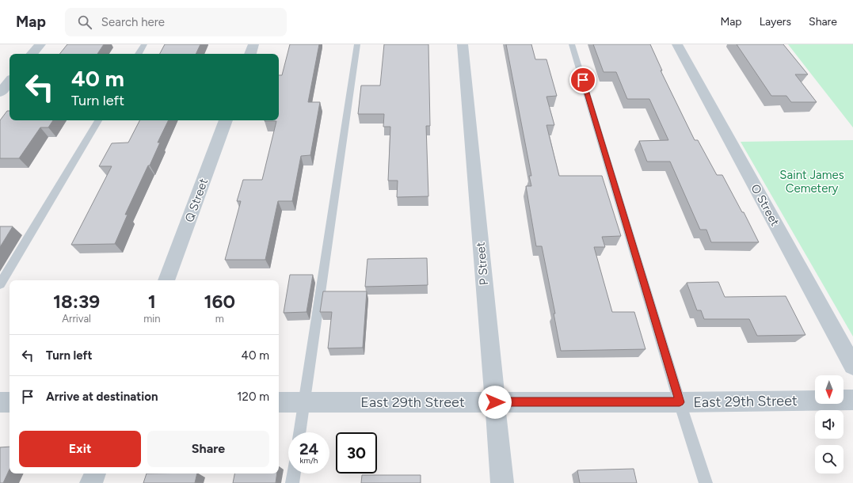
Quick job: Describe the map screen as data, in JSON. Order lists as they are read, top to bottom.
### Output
{
  "streets": {
    "street": [
      "Q Street",
      "O Street",
      "P Street",
      "East 29th Street"
    ]
  },
  "crossings": [
    ["P Street", "East 29th Street"]
  ],
  "parks": ["Saint James Cemetery"],
  "north": "bottom",
  "page": {
    "header": "Map",
    "search": "Search here",
    "nav": ["Map", "Layers", "Share"],
    "turn": ["40 m", "Turn left"],
    "eta": [
      "18:39",
      "Arrival",
      "1",
      "min",
      "160",
      "m"
    ],
    "list": [
      {
        "name": "Turn left",
        "value": "40 m"
      },
      {
        "name": "Arrive at destination",
        "value": "120 m"
      }
    ],
    "buttons": ["Exit", "Share"],
    "speed": "24 km/h",
    "limit": "30"
  }
}
